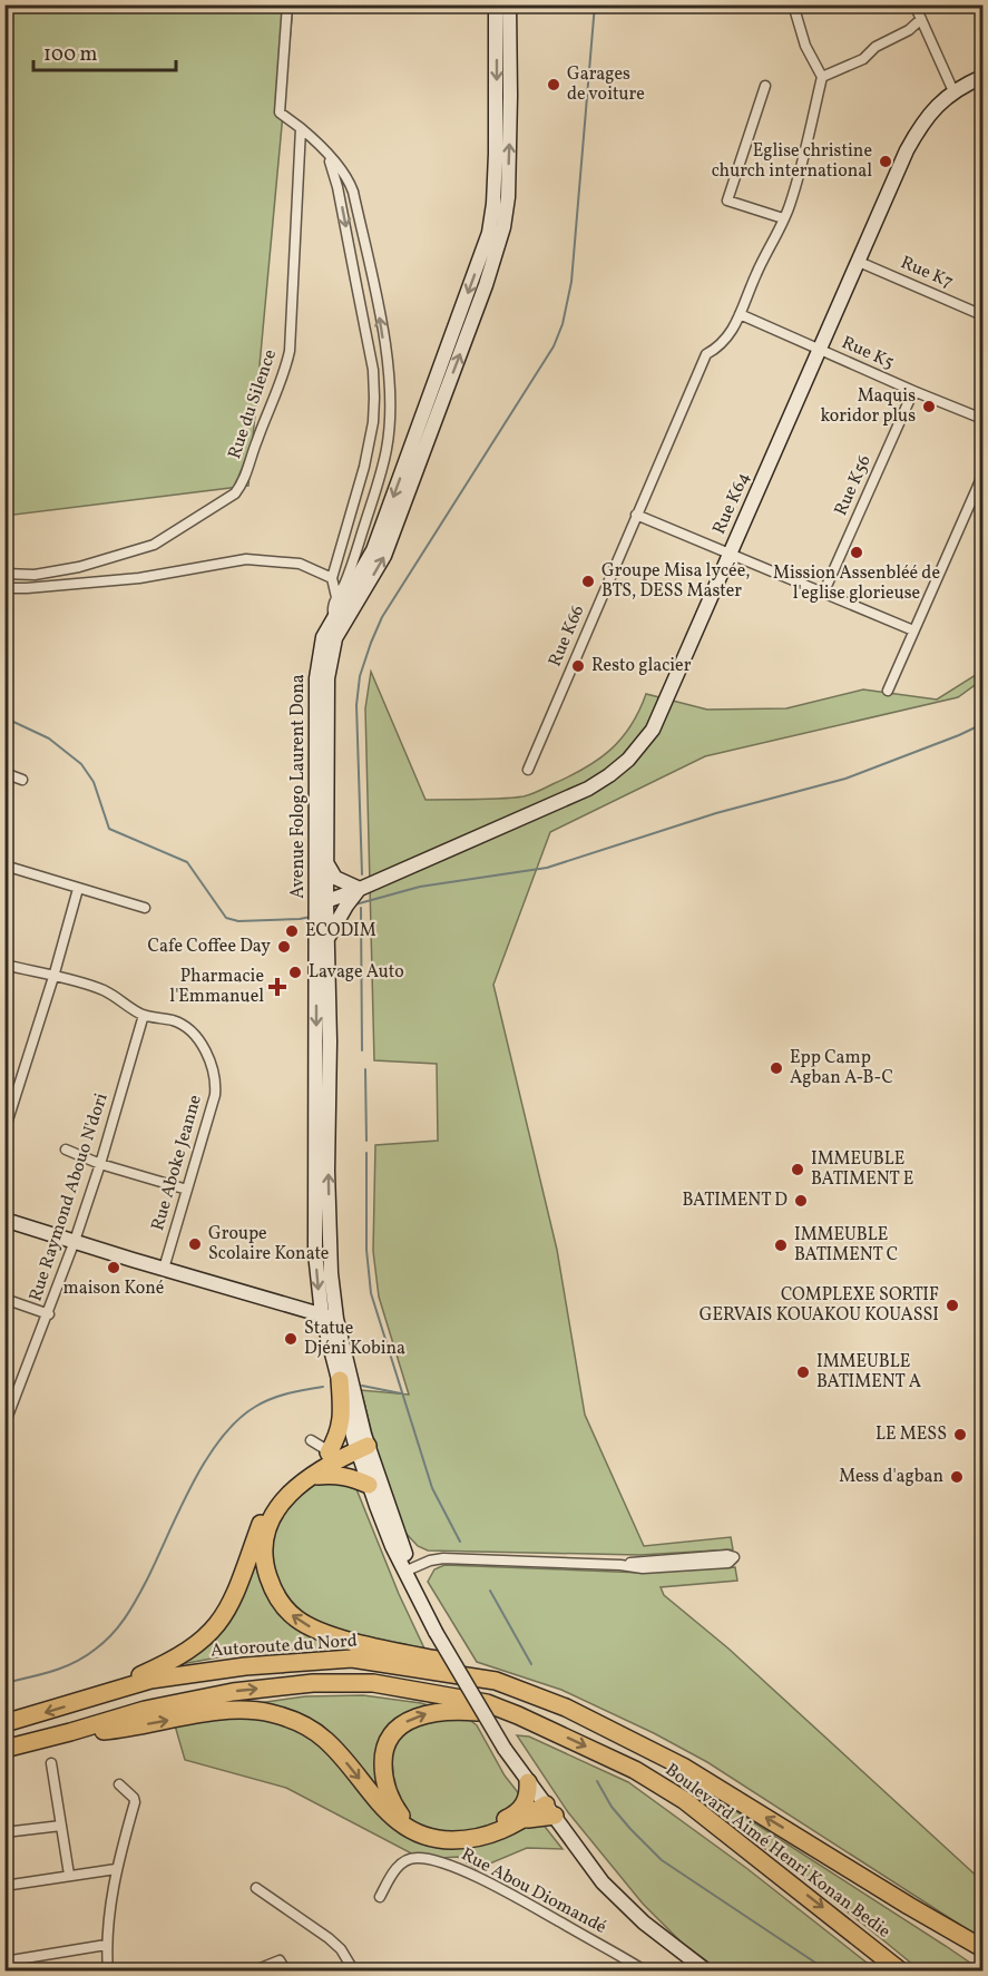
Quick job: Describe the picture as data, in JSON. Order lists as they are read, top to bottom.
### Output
{
  "streets": {
    "highway": ["Autoroute du Nord", "Boulevard Aimé Henri Konan Bedie"],
    "main road": ["Rue K64", "Avenue Fologo Laurent Dona"],
    "street": [
      "Rue K7",
      "Rue K5",
      "Rue du Silence",
      "Rue K56",
      "Rue K66",
      "Rue Aboke Jeanne",
      "Rue Raymond Abouo N'dori",
      "Rue Abou Diomandé"
    ]
  },
  "crossings": [
    ["Rue K7", "Rue K64"],
    ["Rue K5", "Rue K56"],
    ["Rue K5", "Rue K64"],
    ["Rue K5", "Rue K66"],
    ["Rue K64", "Avenue Fologo Laurent Dona"],
    ["Rue Aboke Jeanne", "Rue Raymond Abouo N'dori"],
    ["Autoroute du Nord", "Boulevard Aimé Henri Konan Bedie"]
  ],
  "places": {
    "other": [
      "Garages de voiture",
      "Eglise christine church international",
      "Maquis koridor plus",
      "Mission Assenbléé de l'eglise glorieuse",
      "Groupe Misa lycée, BTS, DESS Master",
      "Resto glacier",
      "ECODIM",
      "Cafe Coffee Day",
      "Lavage Auto",
      "Epp Camp Agban A-B-C",
      "IMMEUBLE BATIMENT E",
      "BATIMENT D",
      "Groupe Scolaire Konate",
      "IMMEUBLE BATIMENT C",
      "maison Koné",
      "COMPLEXE SORTIF GERVAIS KOUAKOU KOUASSI",
      "Statue Djéni Kobina",
      "IMMEUBLE BATIMENT A",
      "LE MESS",
      "Mess d'agban"
    ],
    "health": ["Pharmacie l'Emmanuel"]
  },
  "scale_bar": "100 m"
}
